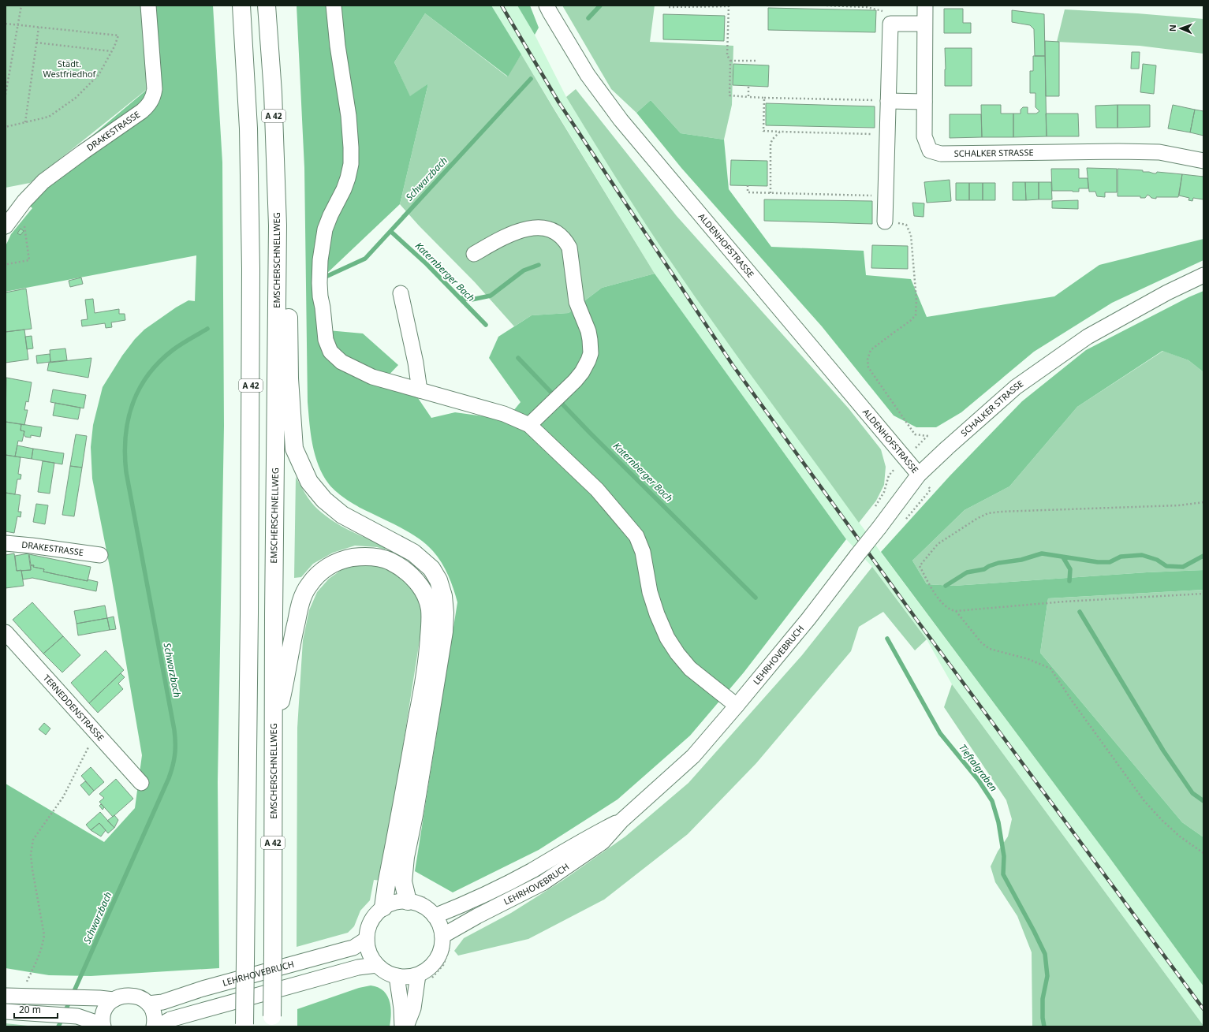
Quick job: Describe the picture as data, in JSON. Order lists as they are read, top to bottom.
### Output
{
  "streets": {
    "highway": ["A 42", "EMSCHERSCHNELLWEG"],
    "street": [
      "DRAKESTRASSE",
      "SCHALKER STRASSE",
      "ALDENHOFSTRASSE",
      "LEHRHOVEBRUCH",
      "TERNEDDENSTRASSE"
    ]
  },
  "crossings": [
    ["SCHALKER STRASSE", "ALDENHOFSTRASSE"],
    ["SCHALKER STRASSE", "LEHRHOVEBRUCH"],
    ["ALDENHOFSTRASSE", "LEHRHOVEBRUCH"]
  ],
  "water": ["Schwarzbach", "Katernberger Bach", "Tieftalgraben"],
  "parks": ["Städt. Westfriedhof"],
  "scale_bar": "20 m",
  "north": "left"
}
